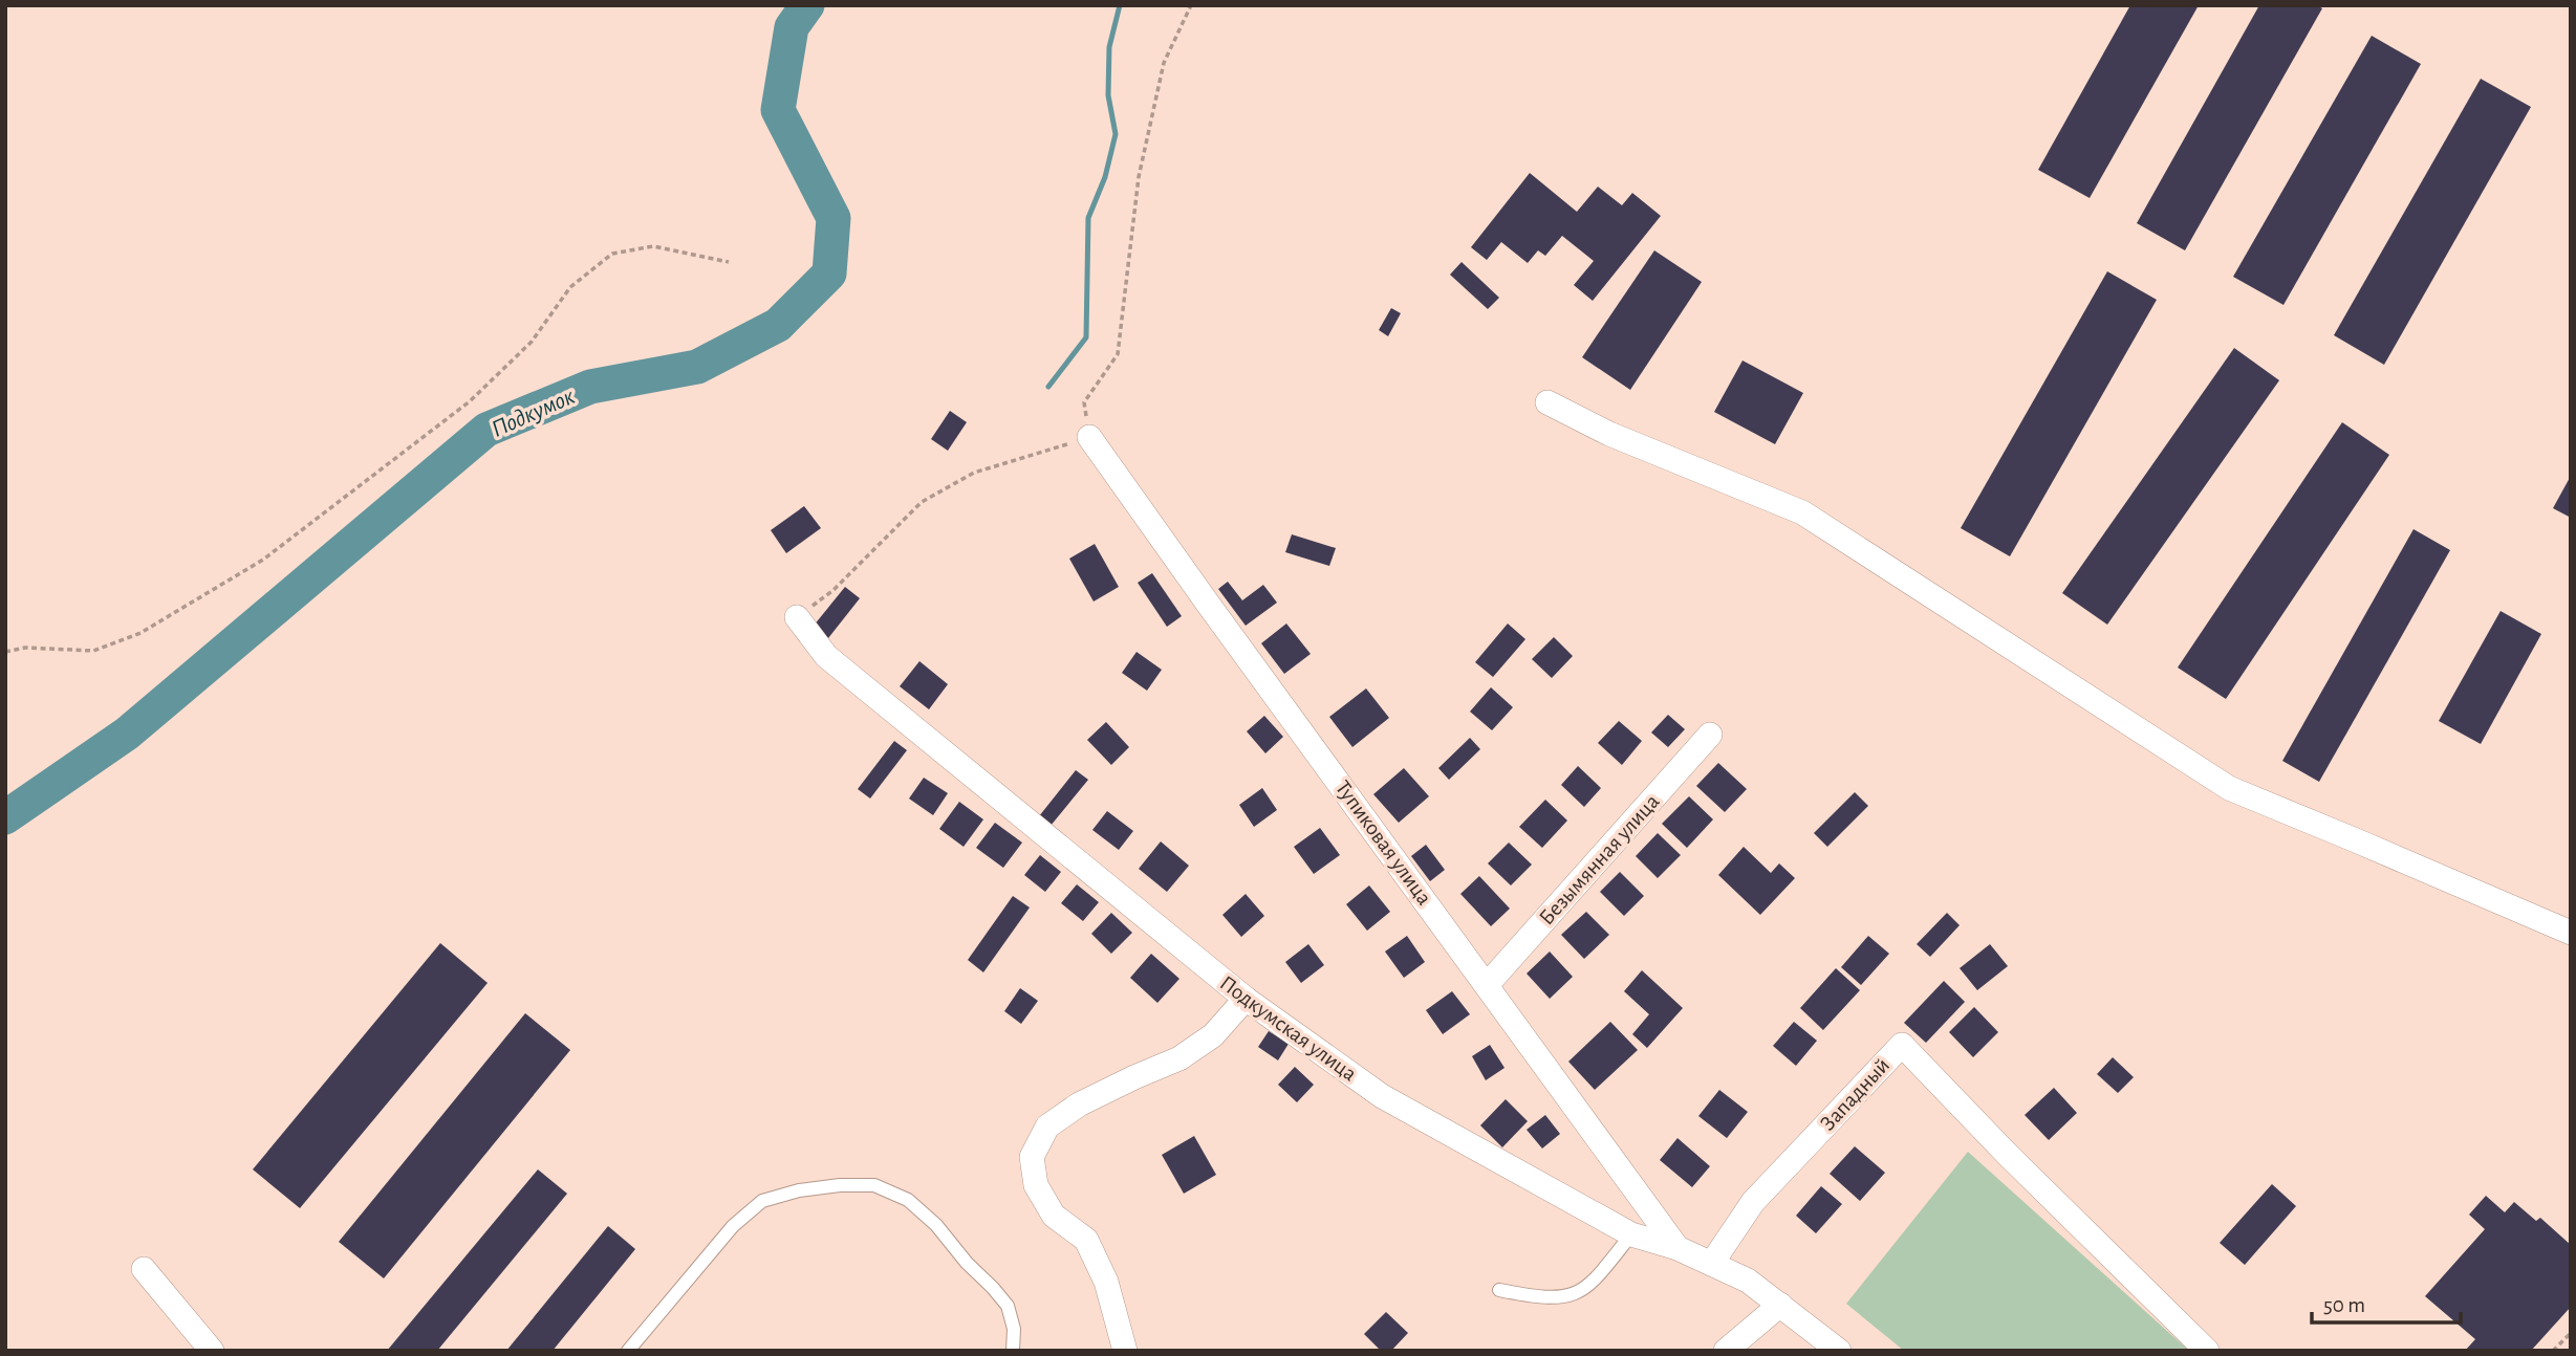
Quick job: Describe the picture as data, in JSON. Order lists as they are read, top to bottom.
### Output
{
  "streets": {
    "street": [
      "Тупиковая улица",
      "Безымянная улица",
      "Подкумская улица",
      "Западный"
    ]
  },
  "crossings": [
    ["Тупиковая улица", "Безымянная улица"],
    ["Тупиковая улица", "Подкумская улица"],
    ["Подкумская улица", "Западный"]
  ],
  "water": ["Подкумок"],
  "scale_bar": "50 m"
}
